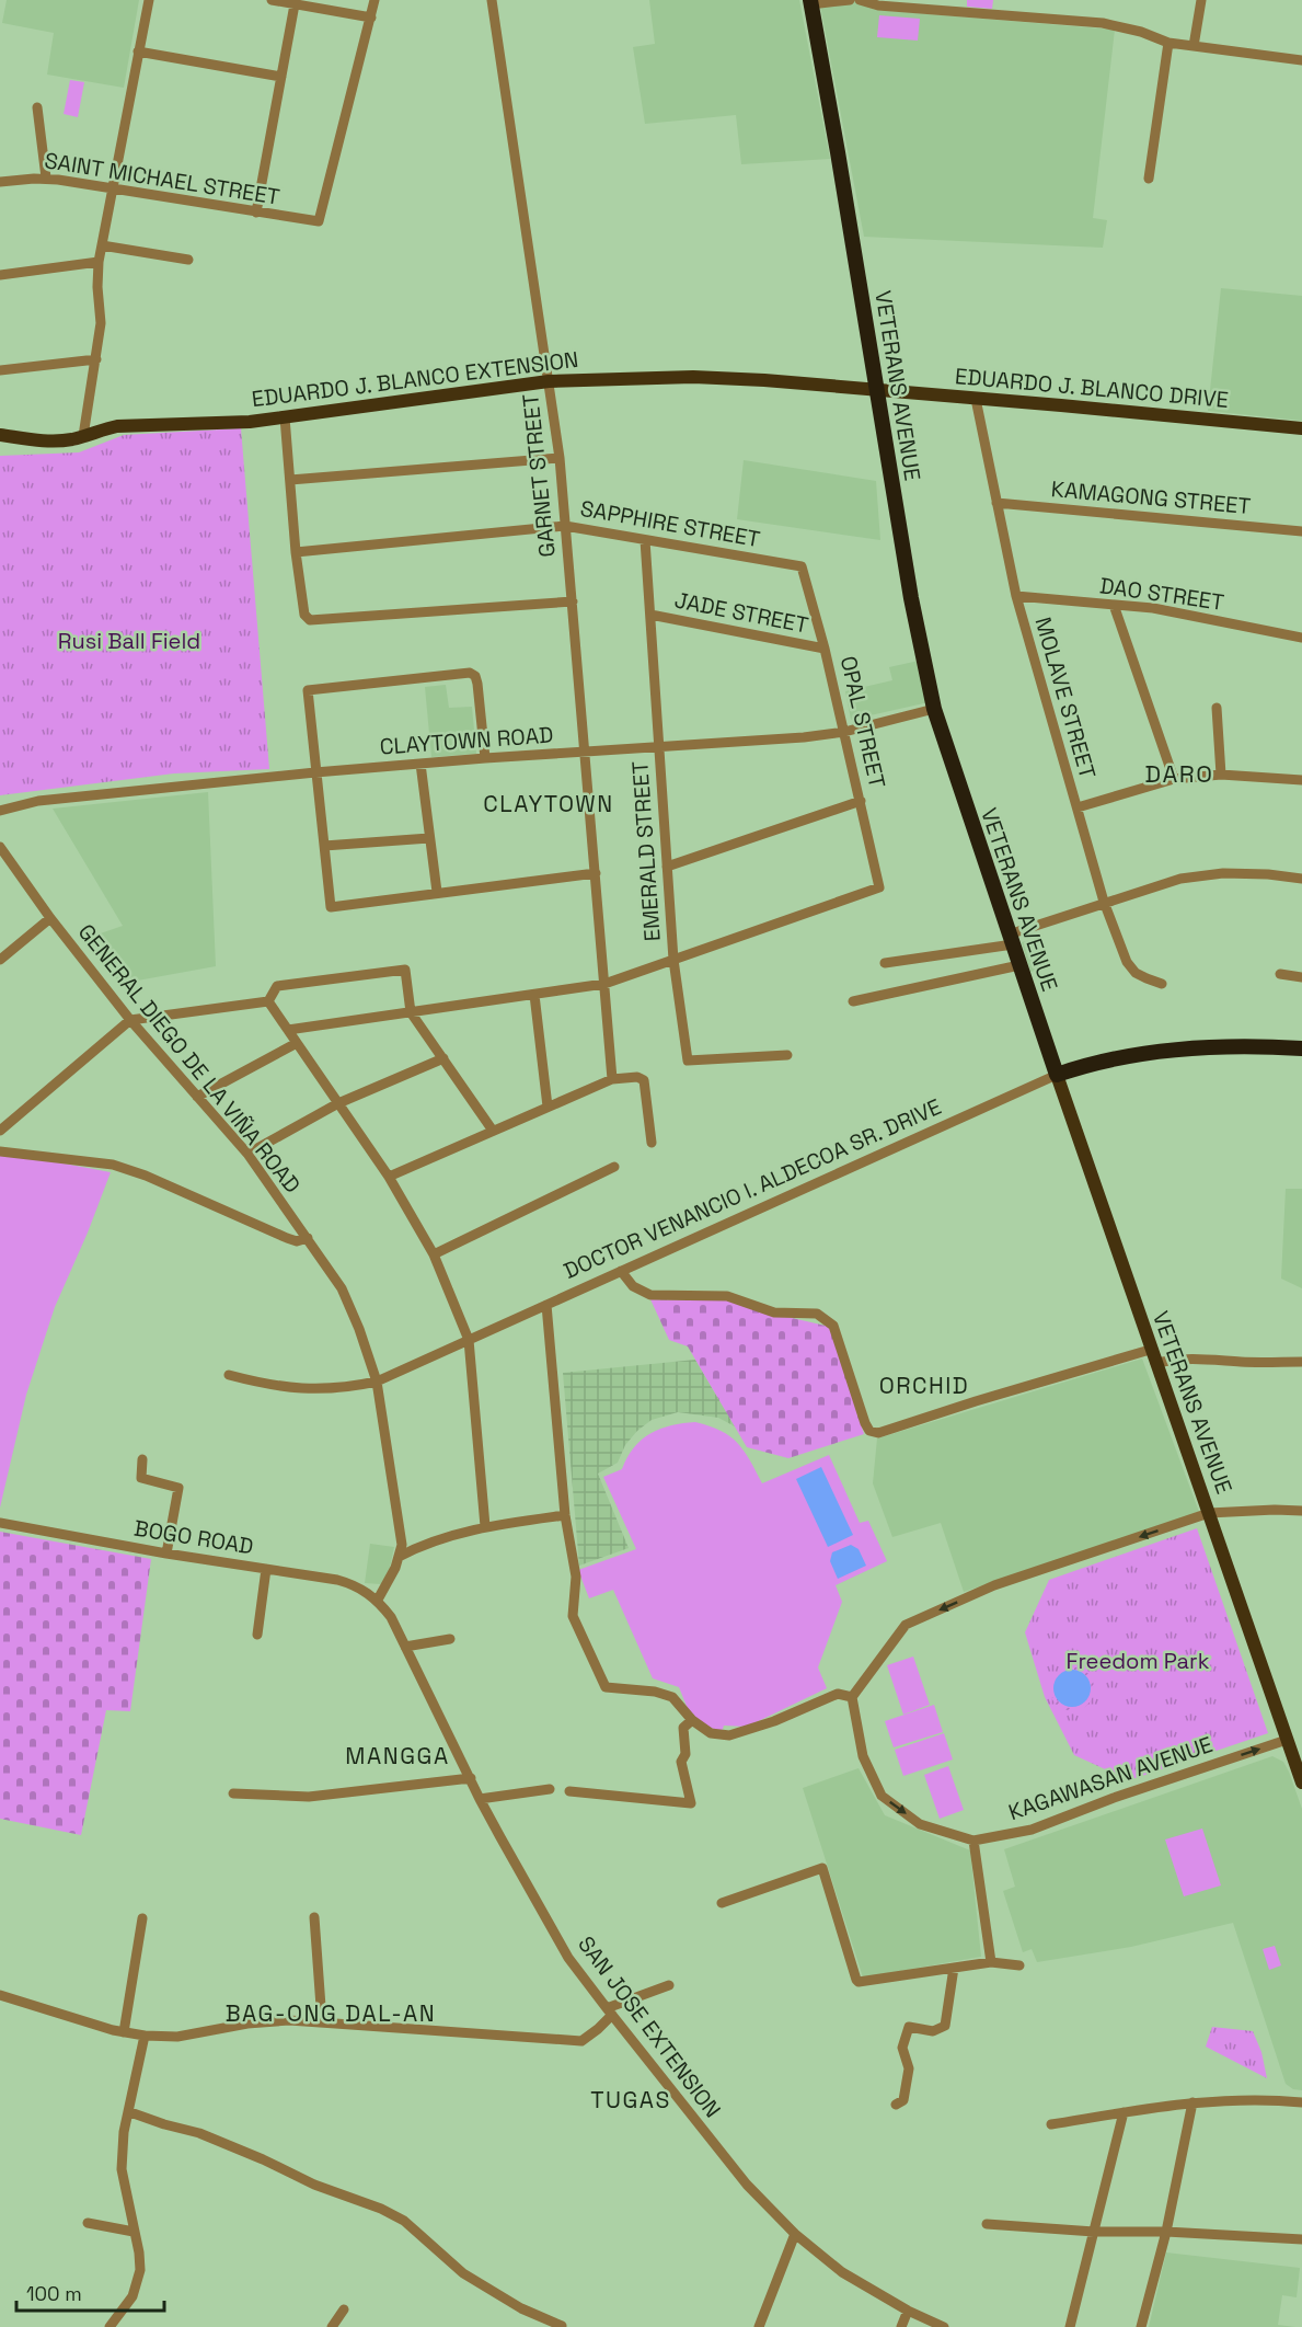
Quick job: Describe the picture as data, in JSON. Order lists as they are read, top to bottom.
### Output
{
  "streets": {
    "highway": ["VETERANS AVENUE", "DOCTOR VENANCIO I. ALDECOA SR. DRIVE"],
    "main road": ["EDUARDO J. BLANCO EXTENSION", "EDUARDO J. BLANCO DRIVE"],
    "street": [
      "SAINT MICHAEL STREET",
      "GARNET STREET",
      "KAMAGONG STREET",
      "SAPPHIRE STREET",
      "DAO STREET",
      "JADE STREET",
      "MOLAVE STREET",
      "OPAL STREET",
      "CLAYTOWN ROAD",
      "EMERALD STREET",
      "GENERAL DIEGO DE LA VIÑA ROAD",
      "BOGO ROAD",
      "KAGAWASAN AVENUE",
      "SAN JOSE EXTENSION"
    ]
  },
  "crossings": [
    ["EDUARDO J. BLANCO EXTENSION", "VETERANS AVENUE"],
    ["EDUARDO J. BLANCO EXTENSION", "EDUARDO J. BLANCO DRIVE"],
    ["EDUARDO J. BLANCO EXTENSION", "GARNET STREET"],
    ["VETERANS AVENUE", "EDUARDO J. BLANCO DRIVE"],
    ["VETERANS AVENUE", "CLAYTOWN ROAD"],
    ["VETERANS AVENUE", "DOCTOR VENANCIO I. ALDECOA SR. DRIVE"],
    ["VETERANS AVENUE", "KAGAWASAN AVENUE"],
    ["EDUARDO J. BLANCO DRIVE", "MOLAVE STREET"],
    ["GARNET STREET", "SAPPHIRE STREET"],
    ["GARNET STREET", "CLAYTOWN ROAD"],
    ["KAMAGONG STREET", "MOLAVE STREET"],
    ["SAPPHIRE STREET", "OPAL STREET"],
    ["SAPPHIRE STREET", "EMERALD STREET"],
    ["DAO STREET", "MOLAVE STREET"],
    ["JADE STREET", "OPAL STREET"],
    ["JADE STREET", "EMERALD STREET"],
    ["OPAL STREET", "CLAYTOWN ROAD"],
    ["OPAL STREET", "EMERALD STREET"],
    ["CLAYTOWN ROAD", "EMERALD STREET"],
    ["GENERAL DIEGO DE LA VIÑA ROAD", "DOCTOR VENANCIO I. ALDECOA SR. DRIVE"],
    ["GENERAL DIEGO DE LA VIÑA ROAD", "BOGO ROAD"],
    ["GENERAL DIEGO DE LA VIÑA ROAD", "SAN JOSE EXTENSION"],
    ["BOGO ROAD", "SAN JOSE EXTENSION"]
  ],
  "one_way": ["KAGAWASAN AVENUE"],
  "districts": [
    "DARO",
    "CLAYTOWN",
    "ORCHID",
    "MANGGA",
    "BAG-ONG DAL-AN",
    "TUGAS"
  ],
  "parks": ["Rusi Ball Field", "Freedom Park"],
  "scale_bar": "100 m"
}
